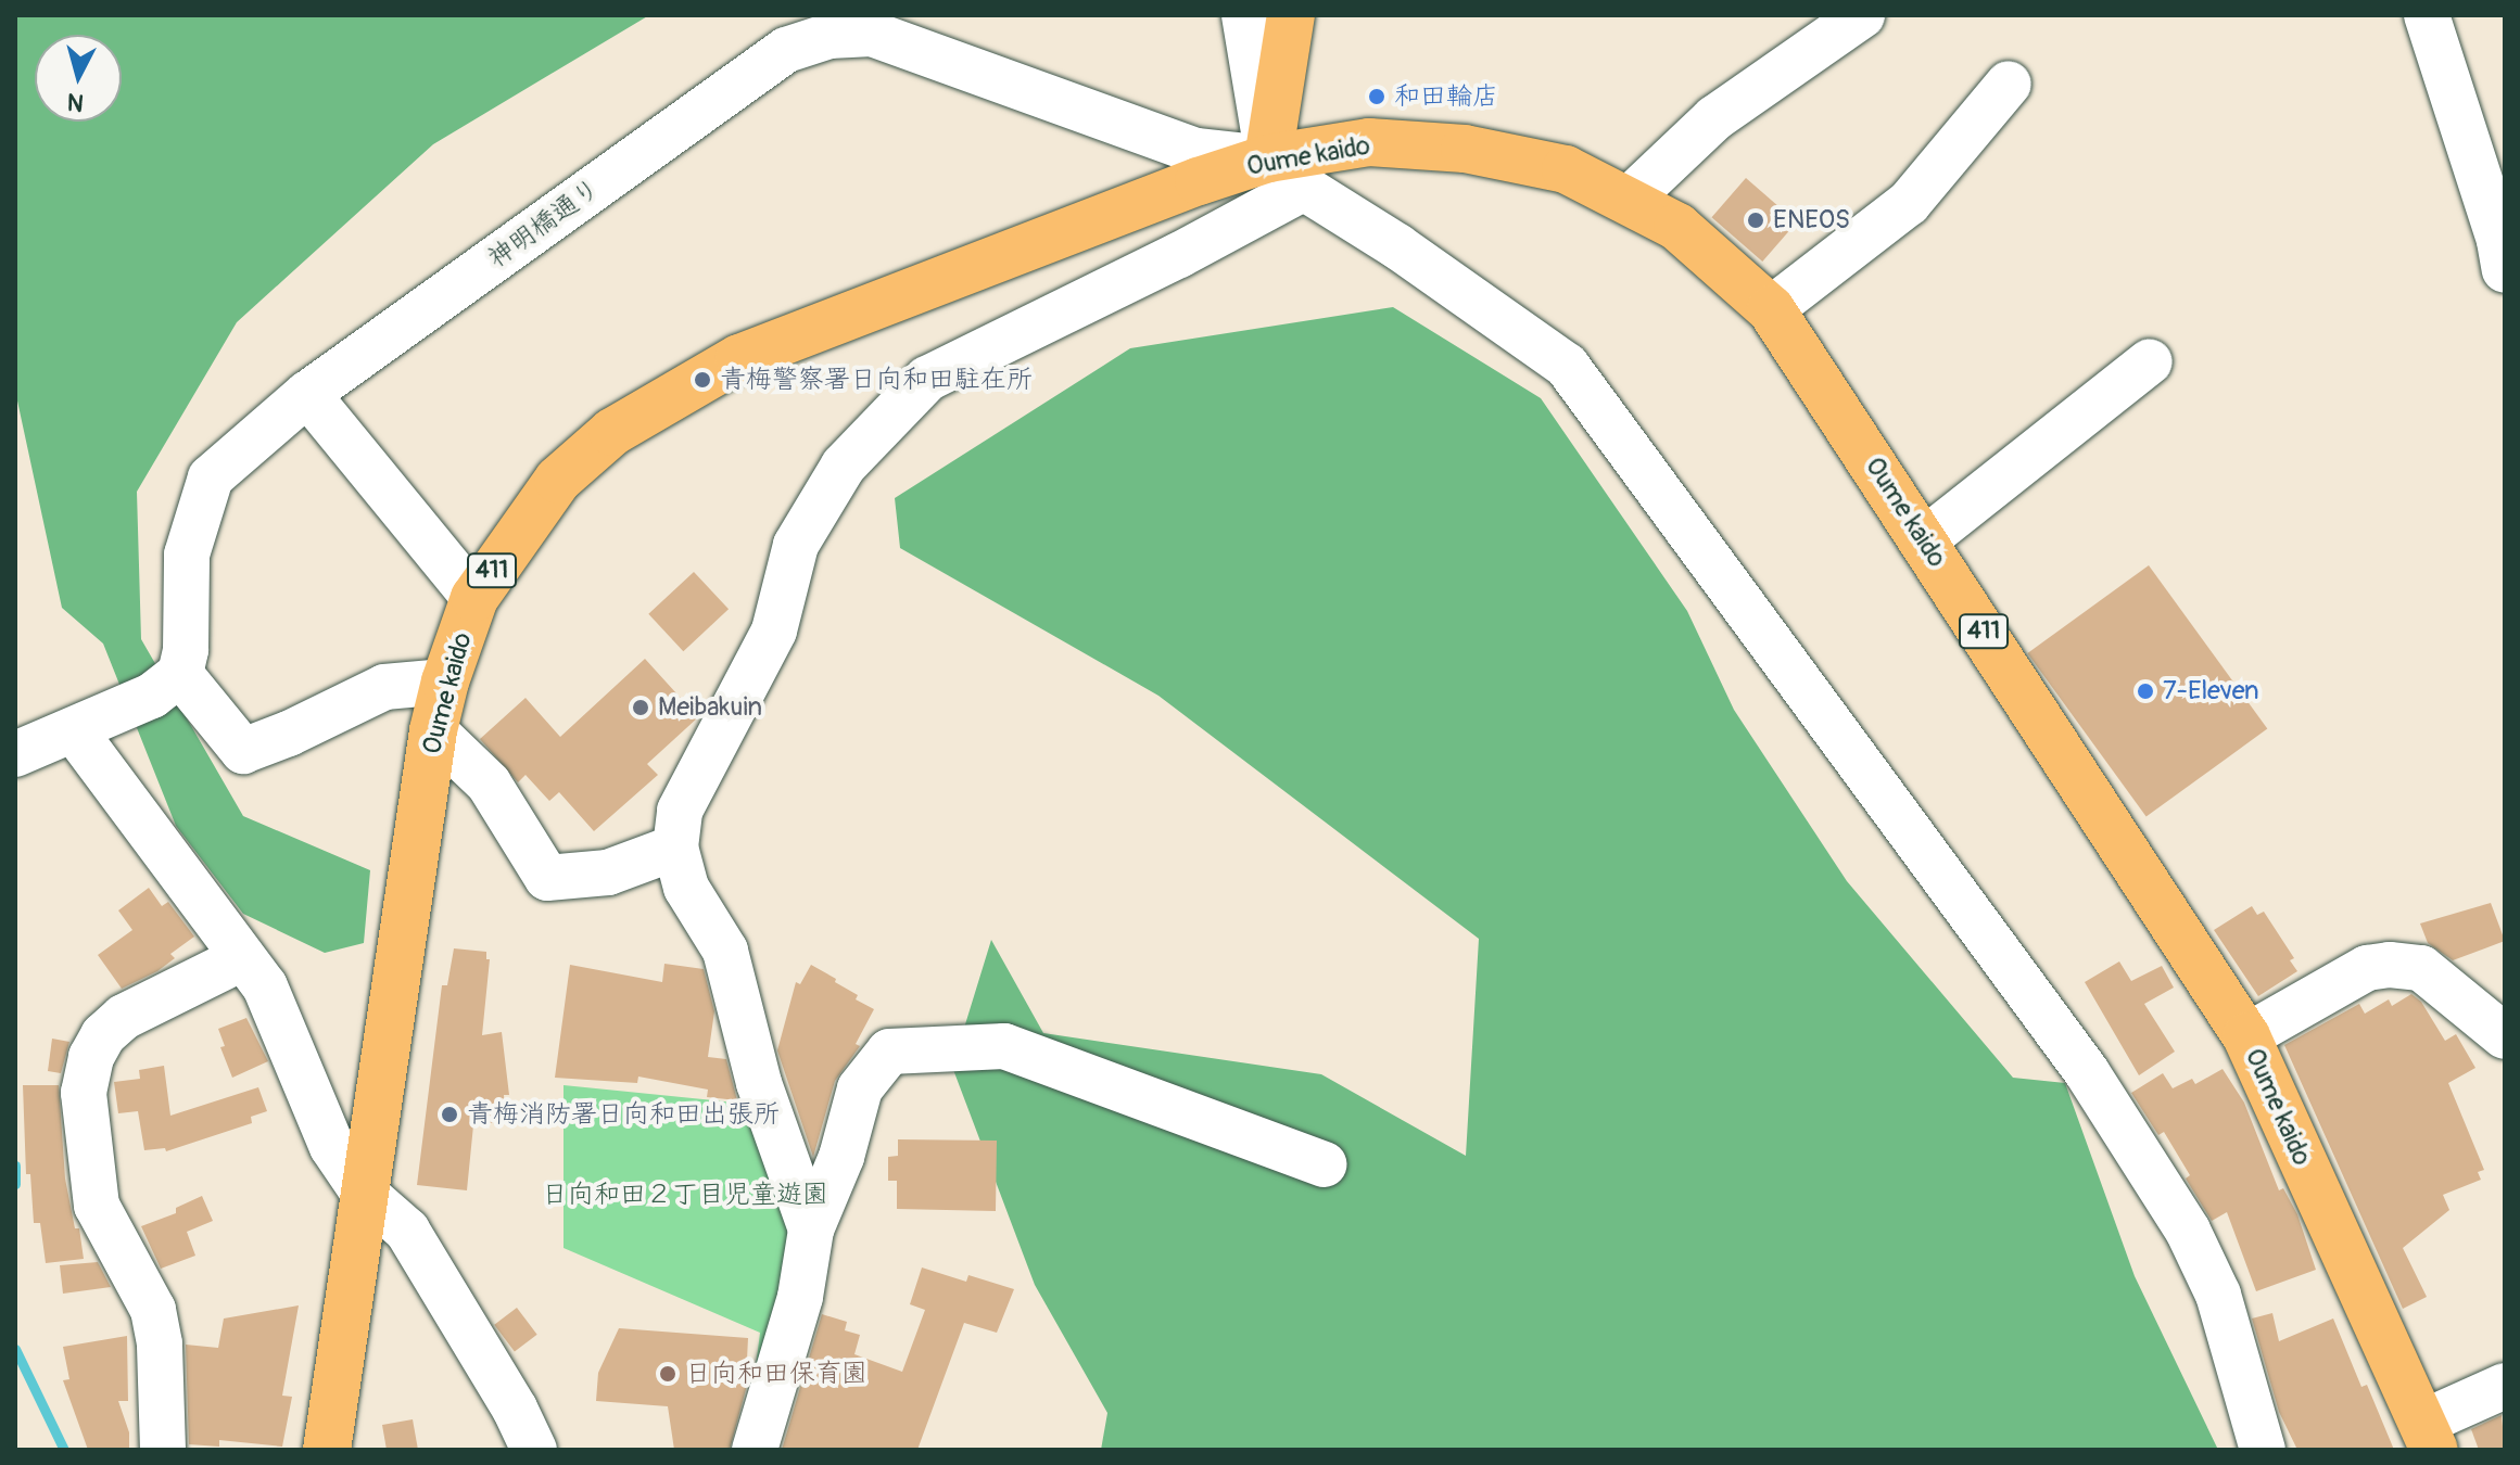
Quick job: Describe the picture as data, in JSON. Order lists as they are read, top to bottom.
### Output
{
  "streets": {
    "main road": ["Oume kaido", "411"],
    "street": ["神明橋通り"]
  },
  "crossings": [
    ["Oume kaido", "神明橋通り"]
  ],
  "parks": ["日向和田２丁目児童遊園"],
  "places": [
    "和田輪店",
    "ENEOS",
    "青梅警察署日向和田駐在所",
    "7-Eleven",
    "Meibakuin",
    "青梅消防署日向和田出張所",
    "日向和田保育園"
  ],
  "north": "bottom"
}
